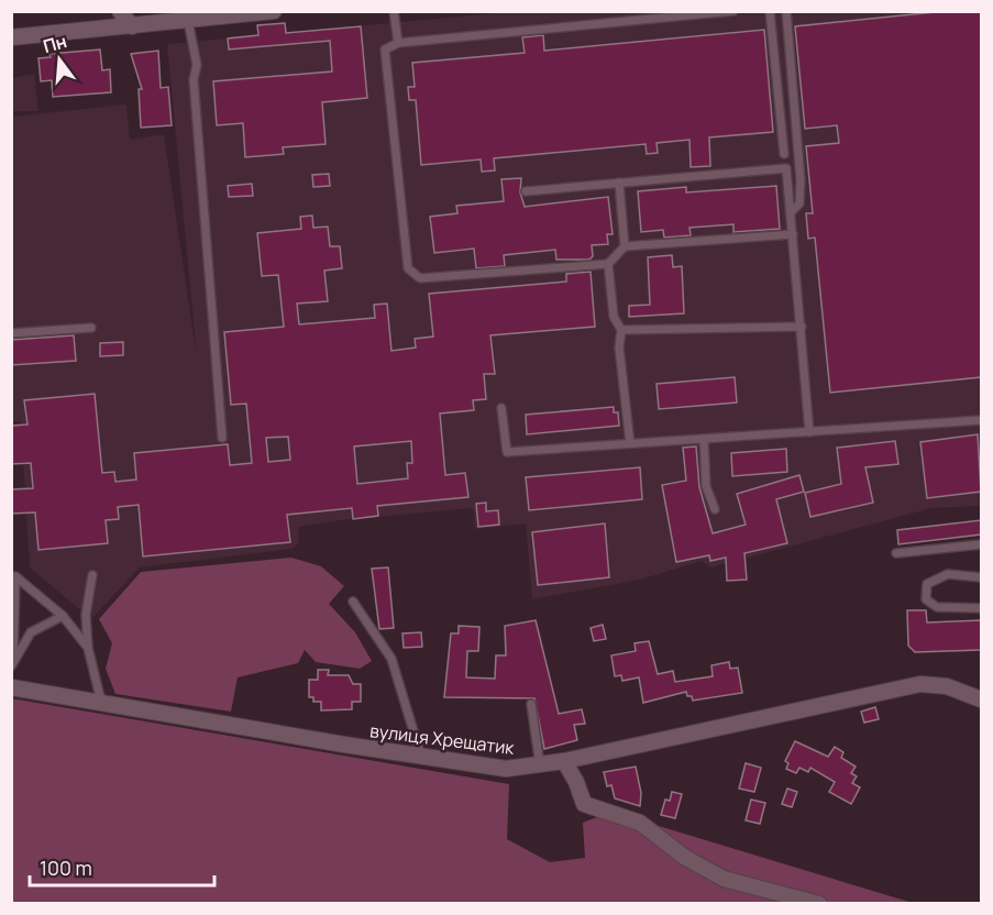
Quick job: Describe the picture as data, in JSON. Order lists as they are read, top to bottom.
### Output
{
  "streets": {
    "street": ["вулиця Хрещатик"]
  },
  "scale_bar": "100 m",
  "north": "top"
}
